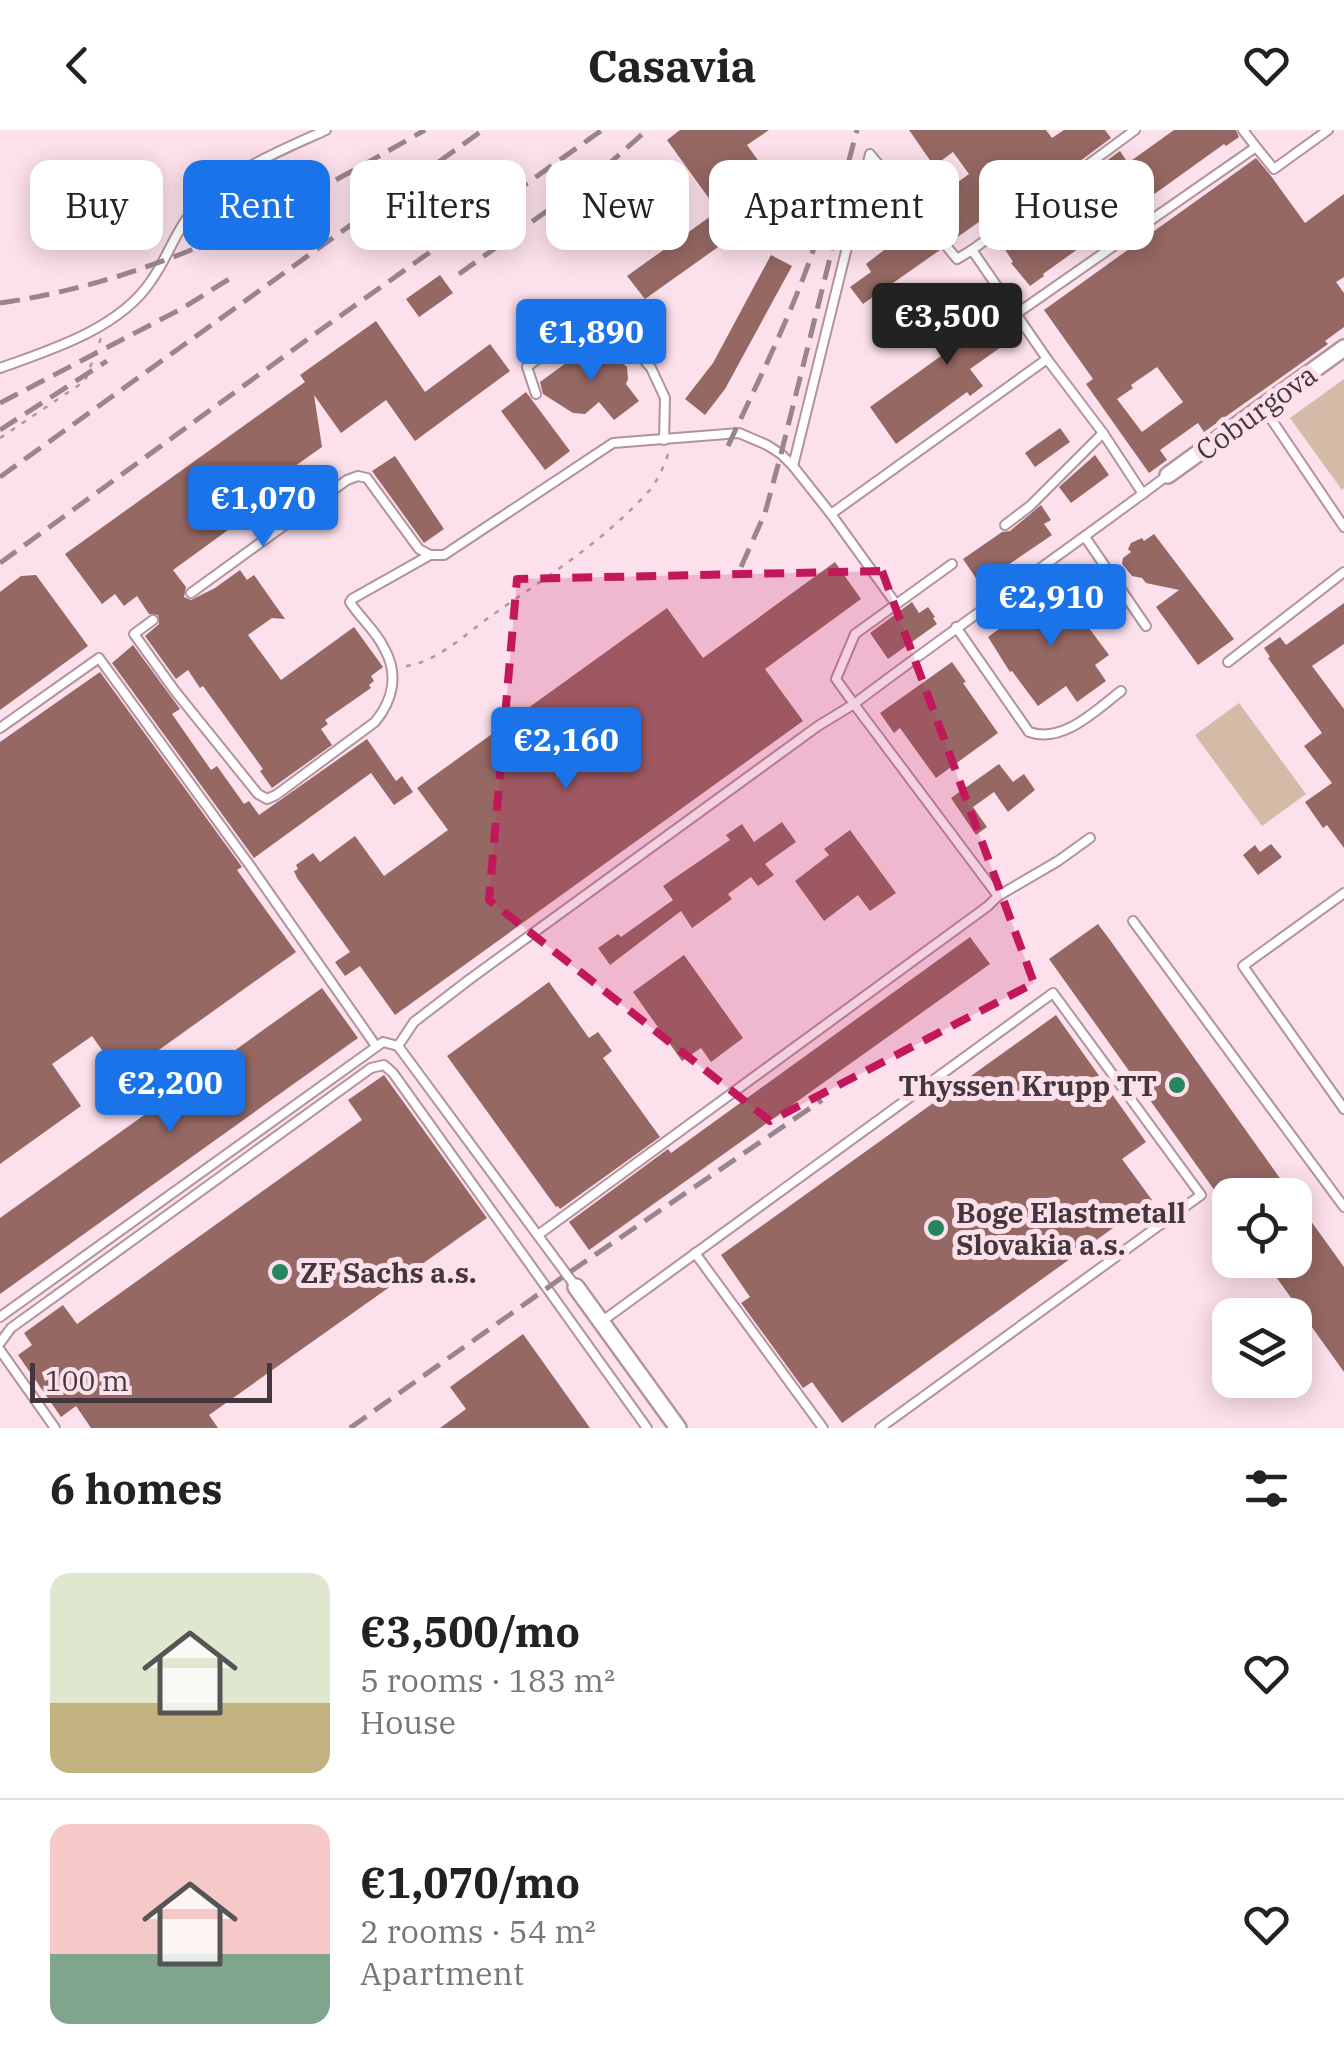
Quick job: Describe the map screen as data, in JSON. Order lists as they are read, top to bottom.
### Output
{
  "streets": {
    "street": ["Coburgova"]
  },
  "places": ["Thyssen Krupp TT", "Boge Elastmetall Slovakia a.s.", "ZF Sachs a.s."],
  "scale_bar": "100 m",
  "page": {
    "header": "Casavia",
    "chip": [
      "Buy",
      "Rent",
      "Filters",
      "New",
      "Apartment",
      "House"
    ],
    "price": [
      "€3,500",
      "€1,890",
      "€1,070",
      "€2,910",
      "€2,160",
      "€2,200"
    ],
    "scale": "100 m",
    "heading": "6 homes",
    "list": [
      {
        "name": "€3,500/mo",
        "note": "5 rooms · 183 m² · House"
      },
      {
        "name": "€1,070/mo",
        "note": "2 rooms · 54 m² · Apartment"
      }
    ]
  }
}
